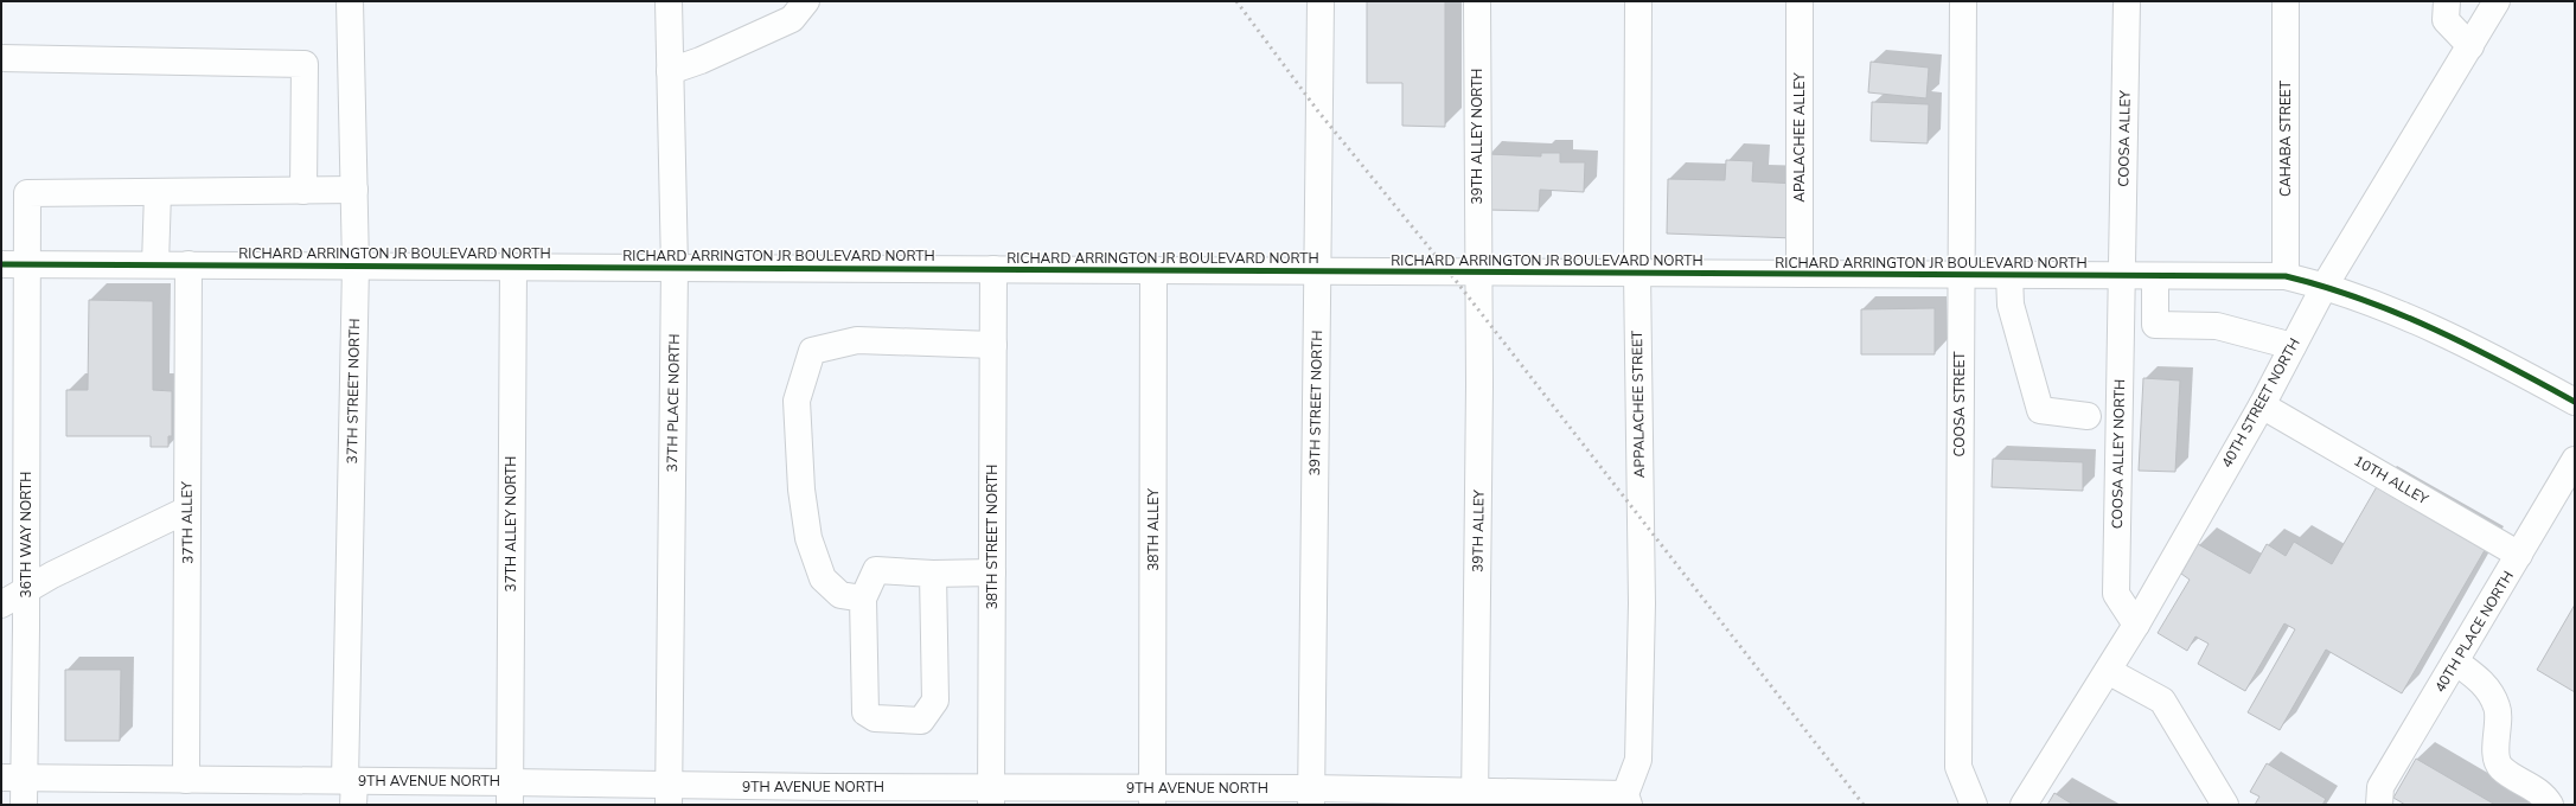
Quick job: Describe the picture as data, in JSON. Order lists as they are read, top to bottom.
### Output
{
  "streets": {
    "street": [
      "39TH ALLEY NORTH",
      "APALACHEE ALLEY",
      "COOSA ALLEY",
      "CAHABA STREET",
      "RICHARD ARRINGTON JR BOULEVARD NORTH",
      "37TH STREET NORTH",
      "37TH PLACE NORTH",
      "39TH STREET NORTH",
      "40TH STREET NORTH",
      "APPALACHEE STREET",
      "COOSA STREET",
      "COOSA ALLEY NORTH",
      "10TH ALLEY",
      "37TH ALLEY",
      "37TH ALLEY NORTH",
      "38TH ALLEY",
      "39TH ALLEY",
      "36TH WAY NORTH",
      "38TH STREET NORTH",
      "40TH PLACE NORTH",
      "9TH AVENUE NORTH"
    ]
  },
  "crossings": [
    ["39TH ALLEY NORTH", "RICHARD ARRINGTON JR BOULEVARD NORTH"],
    ["39TH ALLEY NORTH", "39TH ALLEY"],
    ["APALACHEE ALLEY", "RICHARD ARRINGTON JR BOULEVARD NORTH"],
    ["COOSA ALLEY", "RICHARD ARRINGTON JR BOULEVARD NORTH"],
    ["COOSA ALLEY", "COOSA ALLEY NORTH"],
    ["CAHABA STREET", "RICHARD ARRINGTON JR BOULEVARD NORTH"],
    ["RICHARD ARRINGTON JR BOULEVARD NORTH", "37TH STREET NORTH"],
    ["RICHARD ARRINGTON JR BOULEVARD NORTH", "37TH PLACE NORTH"],
    ["RICHARD ARRINGTON JR BOULEVARD NORTH", "39TH STREET NORTH"],
    ["RICHARD ARRINGTON JR BOULEVARD NORTH", "40TH STREET NORTH"],
    ["RICHARD ARRINGTON JR BOULEVARD NORTH", "APPALACHEE STREET"],
    ["RICHARD ARRINGTON JR BOULEVARD NORTH", "COOSA STREET"],
    ["RICHARD ARRINGTON JR BOULEVARD NORTH", "COOSA ALLEY NORTH"],
    ["RICHARD ARRINGTON JR BOULEVARD NORTH", "37TH ALLEY"],
    ["RICHARD ARRINGTON JR BOULEVARD NORTH", "37TH ALLEY NORTH"],
    ["RICHARD ARRINGTON JR BOULEVARD NORTH", "38TH ALLEY"],
    ["RICHARD ARRINGTON JR BOULEVARD NORTH", "39TH ALLEY"],
    ["RICHARD ARRINGTON JR BOULEVARD NORTH", "36TH WAY NORTH"],
    ["RICHARD ARRINGTON JR BOULEVARD NORTH", "38TH STREET NORTH"],
    ["37TH STREET NORTH", "9TH AVENUE NORTH"],
    ["37TH PLACE NORTH", "9TH AVENUE NORTH"],
    ["39TH STREET NORTH", "9TH AVENUE NORTH"],
    ["40TH STREET NORTH", "COOSA ALLEY NORTH"],
    ["40TH STREET NORTH", "10TH ALLEY"],
    ["APPALACHEE STREET", "9TH AVENUE NORTH"],
    ["10TH ALLEY", "40TH PLACE NORTH"],
    ["37TH ALLEY", "9TH AVENUE NORTH"],
    ["37TH ALLEY NORTH", "9TH AVENUE NORTH"],
    ["38TH ALLEY", "9TH AVENUE NORTH"],
    ["39TH ALLEY", "9TH AVENUE NORTH"],
    ["36TH WAY NORTH", "9TH AVENUE NORTH"],
    ["38TH STREET NORTH", "9TH AVENUE NORTH"]
  ]
}
